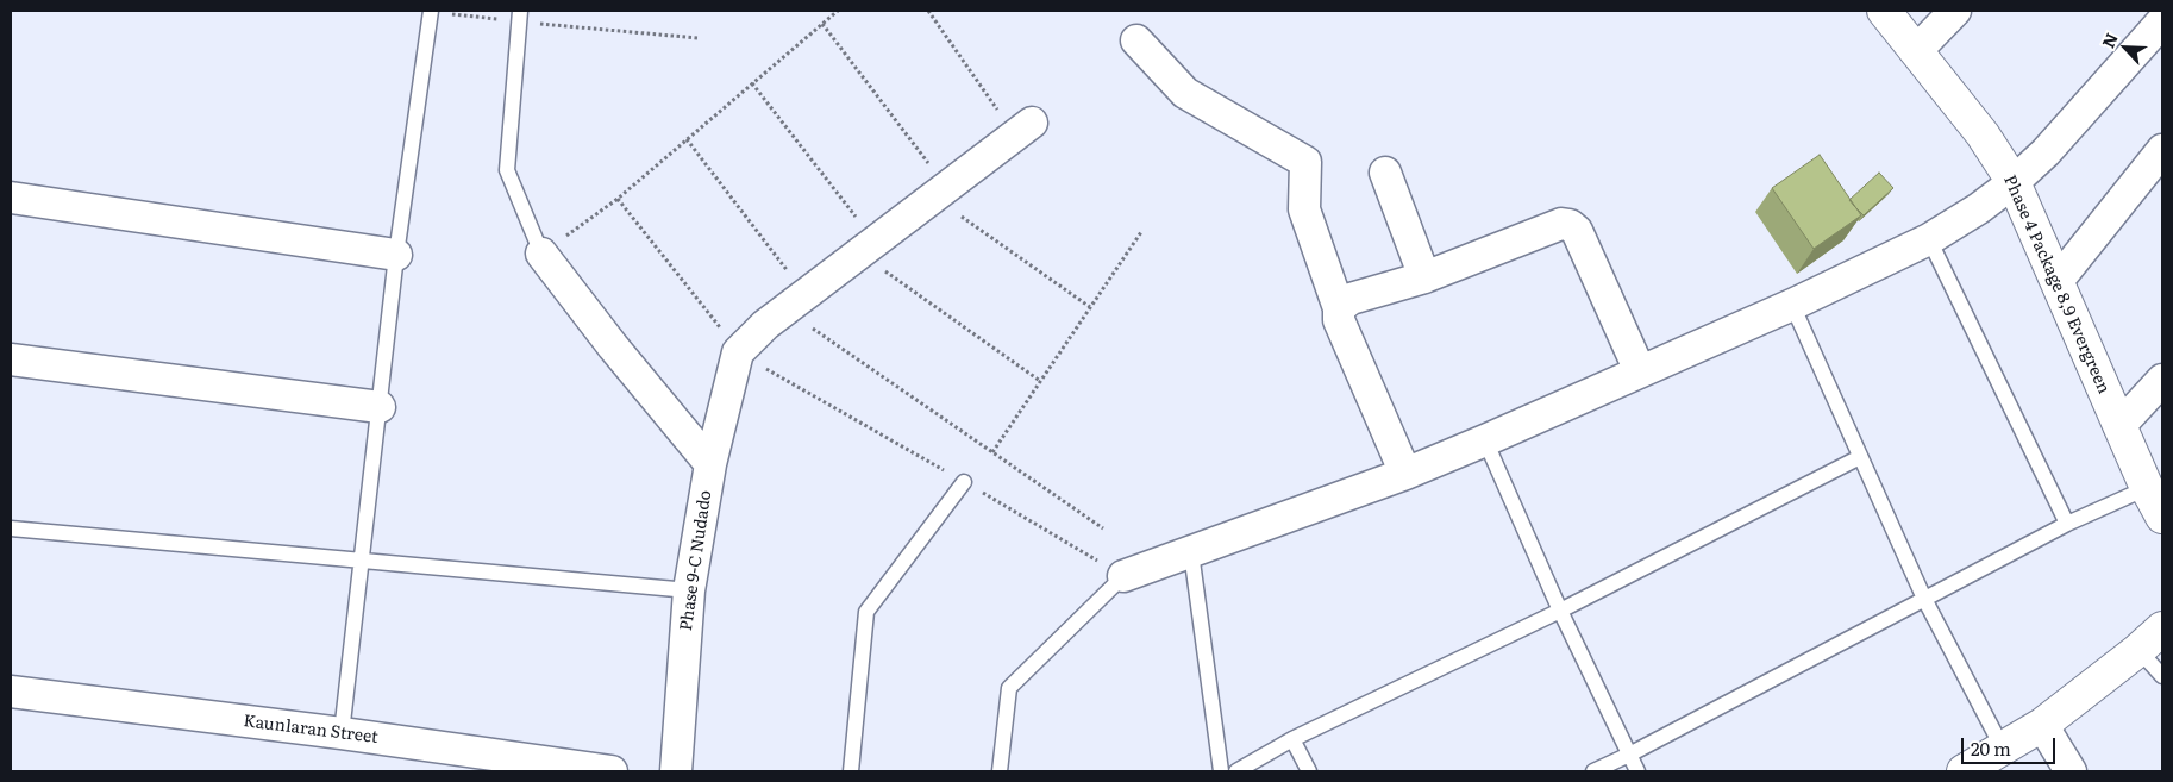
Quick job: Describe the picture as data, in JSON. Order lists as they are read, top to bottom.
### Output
{
  "streets": {
    "street": ["Phase 4 Package 8,9 Evergreen", "Phase 9-C Nudado", "Kaunlaran Street"]
  },
  "scale_bar": "20 m",
  "north": "top left"
}
